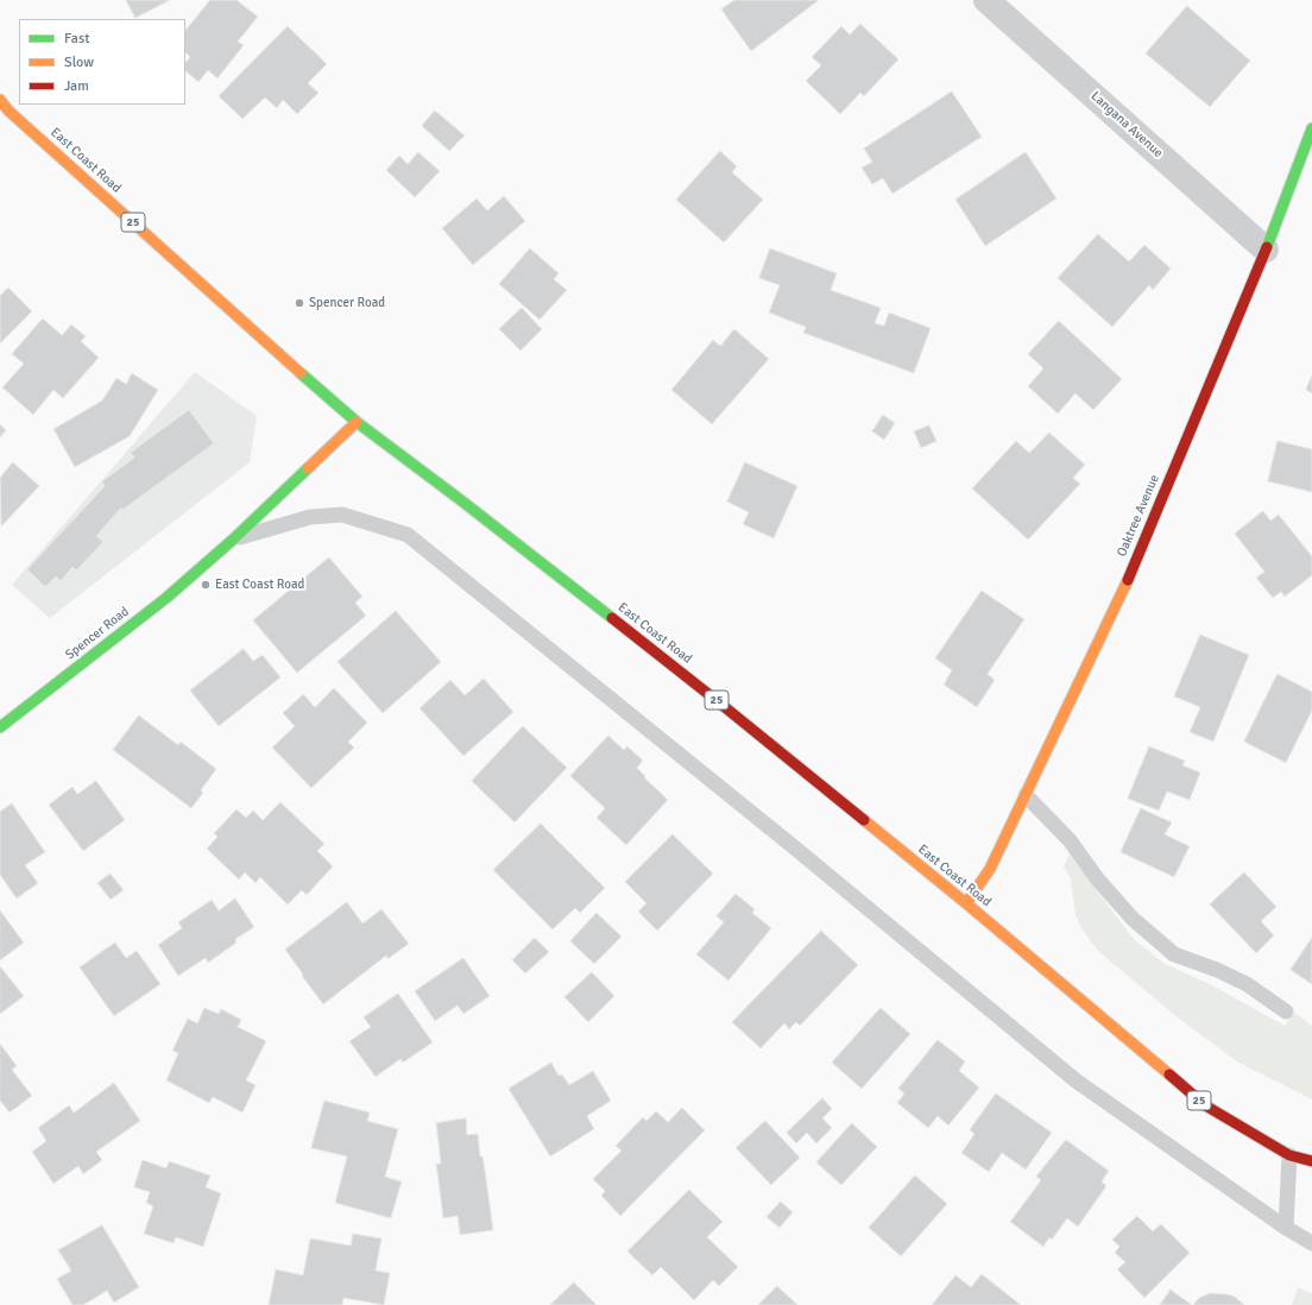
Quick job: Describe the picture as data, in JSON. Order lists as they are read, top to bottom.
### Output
{
  "streets": {
    "main road": [
      "East Coast Road",
      "25",
      "Oaktree Avenue",
      "Spencer Road"
    ],
    "street": ["Langana Avenue"]
  },
  "crossings": [
    ["Langana Avenue", "Oaktree Avenue"],
    ["East Coast Road", "Oaktree Avenue"],
    ["East Coast Road", "Spencer Road"]
  ],
  "places": ["Spencer Road", "East Coast Road"],
  "legend": ["Fast", "Slow", "Jam"]
}
